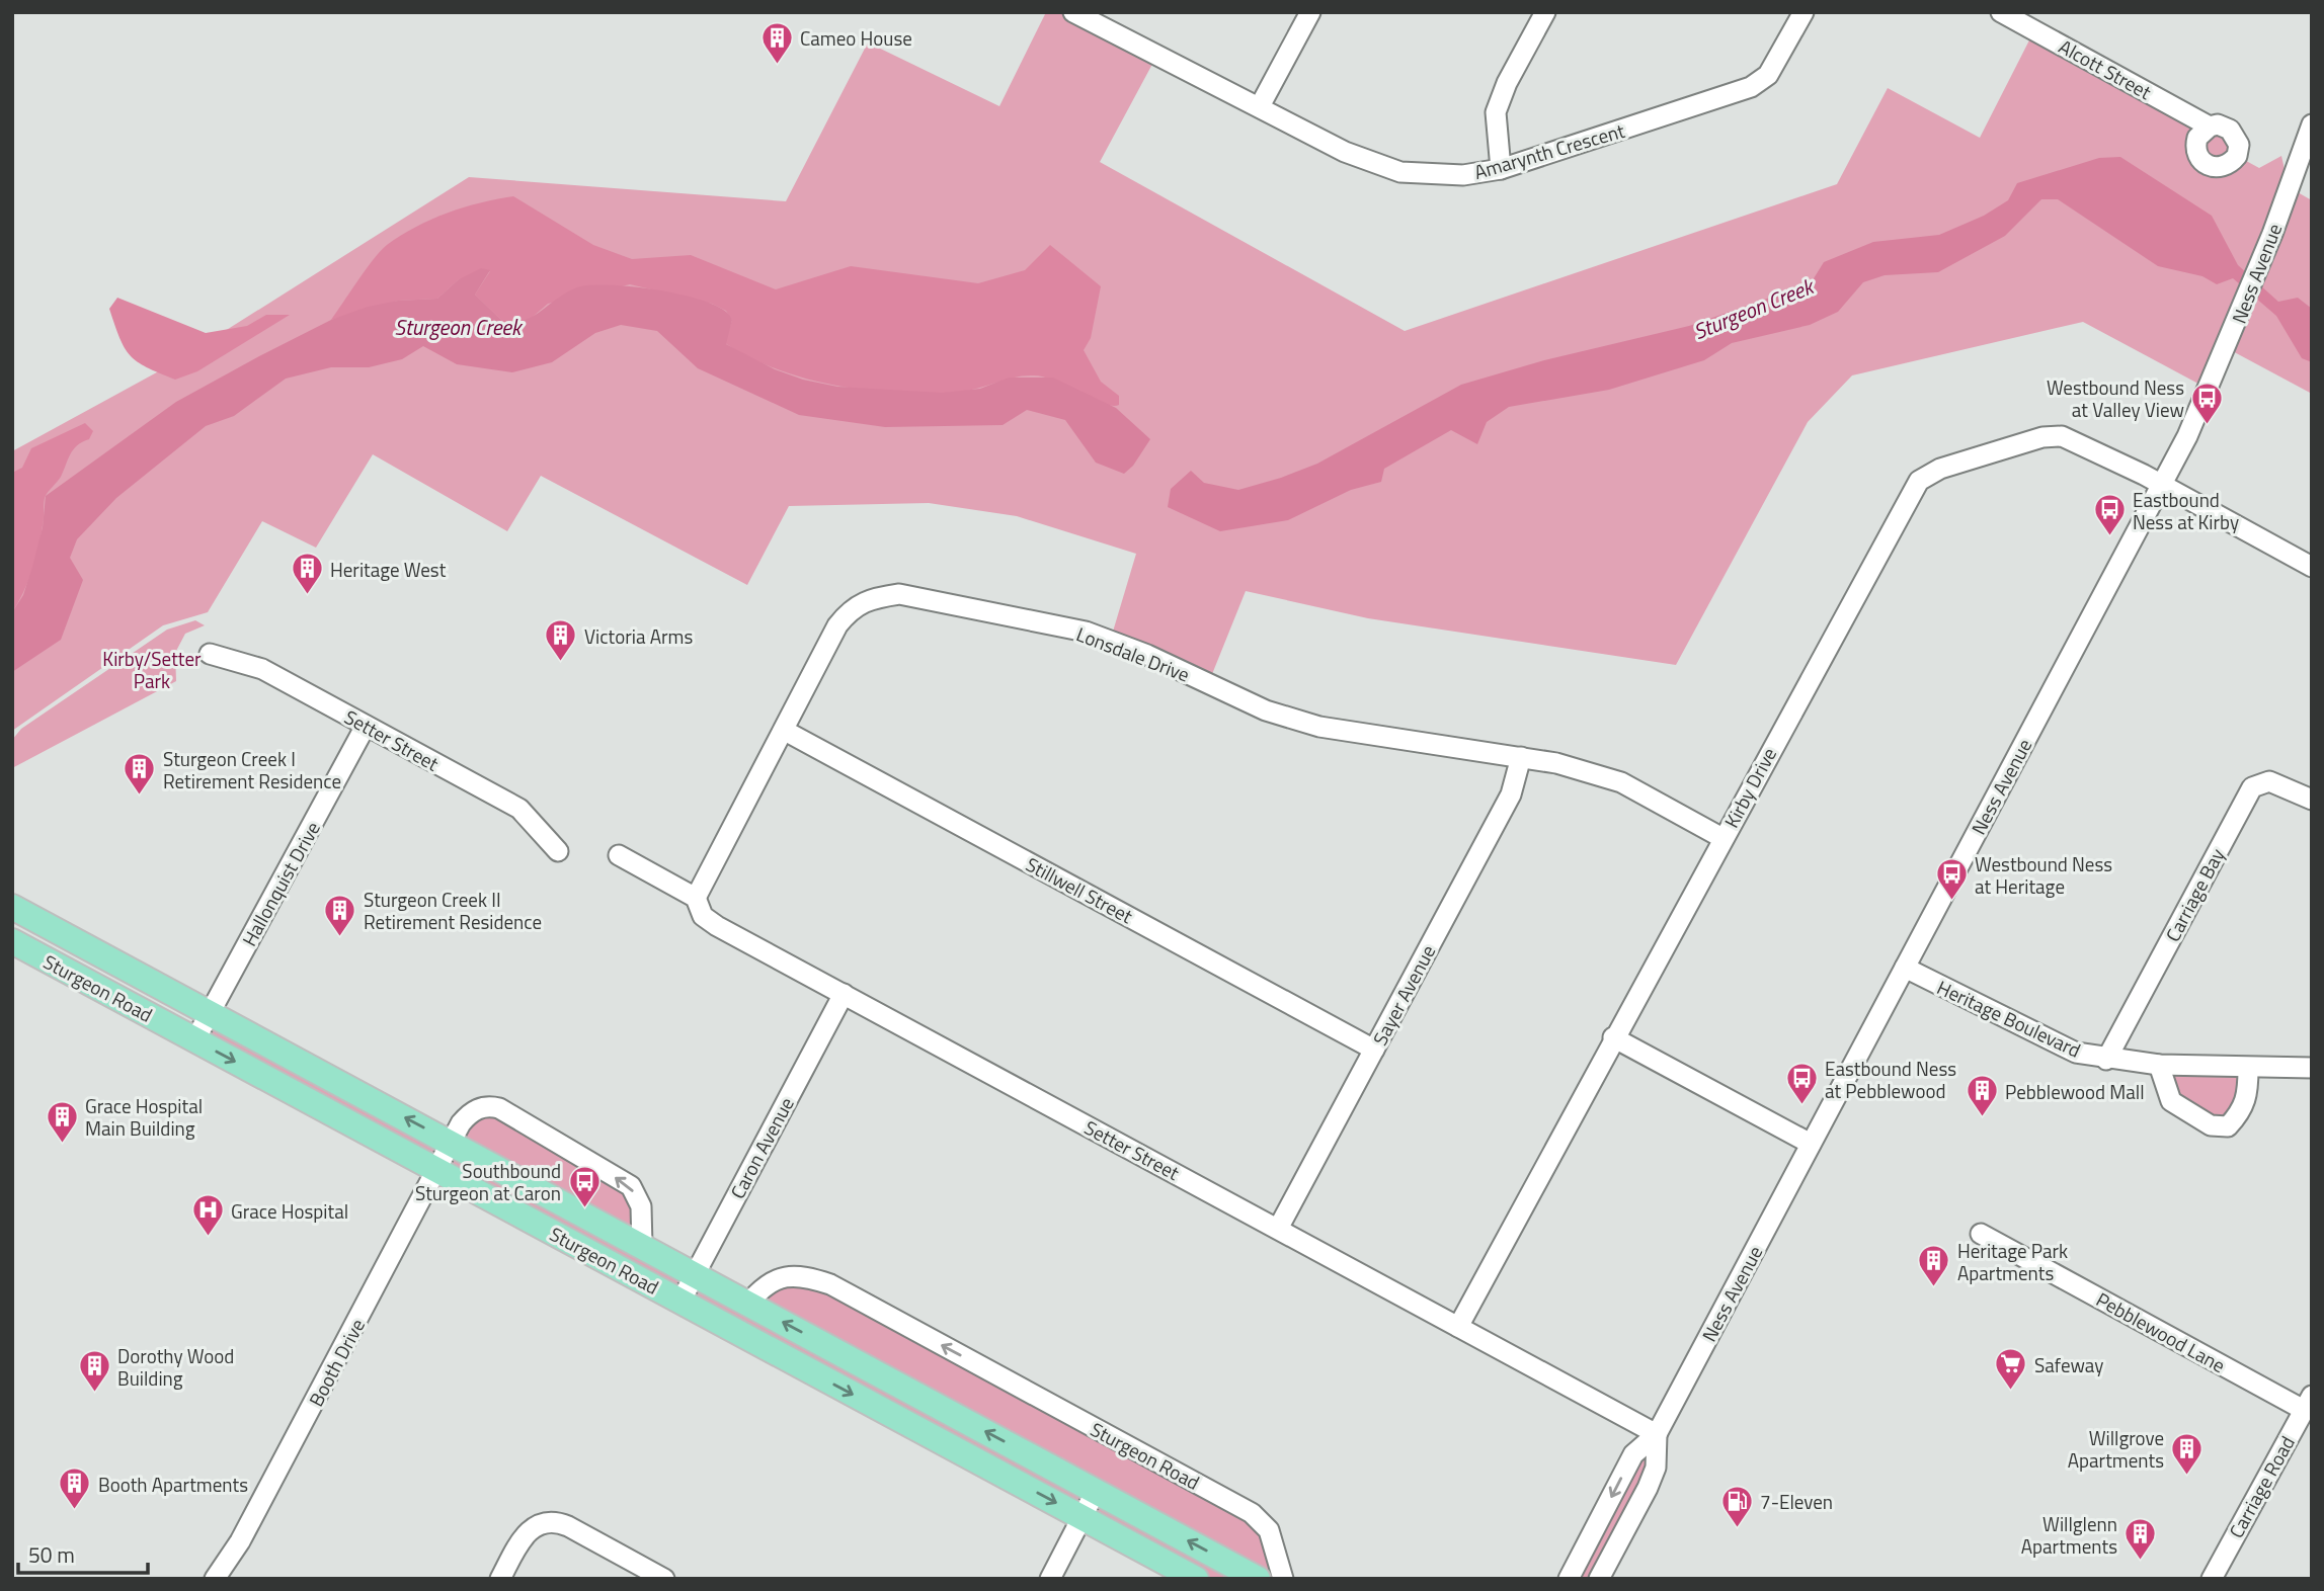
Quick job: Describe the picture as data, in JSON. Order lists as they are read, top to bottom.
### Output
{
  "streets": {
    "main road": ["Sturgeon Road"],
    "street": [
      "Alcott Street",
      "Amarynth Crescent",
      "Ness Avenue",
      "Lonsdale Drive",
      "Setter Street",
      "Kirby Drive",
      "Hallonquist Drive",
      "Stillwell Street",
      "Carriage Bay",
      "Sayer Avenue",
      "Heritage Boulevard",
      "Caron Avenue",
      "Pebblewood Lane",
      "Booth Drive",
      "Carriage Road"
    ]
  },
  "crossings": [
    ["Ness Avenue", "Setter Street"],
    ["Ness Avenue", "Kirby Drive"],
    ["Ness Avenue", "Heritage Boulevard"],
    ["Lonsdale Drive", "Setter Street"],
    ["Lonsdale Drive", "Kirby Drive"],
    ["Lonsdale Drive", "Stillwell Street"],
    ["Lonsdale Drive", "Sayer Avenue"],
    ["Setter Street", "Kirby Drive"],
    ["Setter Street", "Hallonquist Drive"],
    ["Setter Street", "Sayer Avenue"],
    ["Setter Street", "Caron Avenue"],
    ["Hallonquist Drive", "Sturgeon Road"],
    ["Stillwell Street", "Sayer Avenue"],
    ["Carriage Bay", "Heritage Boulevard"],
    ["Sturgeon Road", "Caron Avenue"],
    ["Sturgeon Road", "Booth Drive"],
    ["Pebblewood Lane", "Carriage Road"]
  ],
  "water": ["Sturgeon Creek"],
  "parks": ["Kirby/Setter Park"],
  "places": {
    "building": [
      "Cameo House",
      "Heritage West",
      "Victoria Arms",
      "Sturgeon Creek I Retirement Residence",
      "Sturgeon Creek II Retirement Residence",
      "Pebblewood Mall",
      "Grace Hospital Main Building",
      "Heritage Park Apartments",
      "Dorothy Wood Building",
      "Willgrove Apartments",
      "Booth Apartments",
      "Willglenn Apartments"
    ],
    "bus stop": [
      "Westbound Ness at Valley View",
      "Eastbound Ness at Kirby",
      "Westbound Ness at Heritage",
      "Eastbound Ness at Pebblewood",
      "Southbound Sturgeon at Caron"
    ],
    "hospital": ["Grace Hospital"],
    "supermarket": ["Safeway"],
    "fuel station": ["7-Eleven"]
  },
  "scale_bar": "50 m"
}
